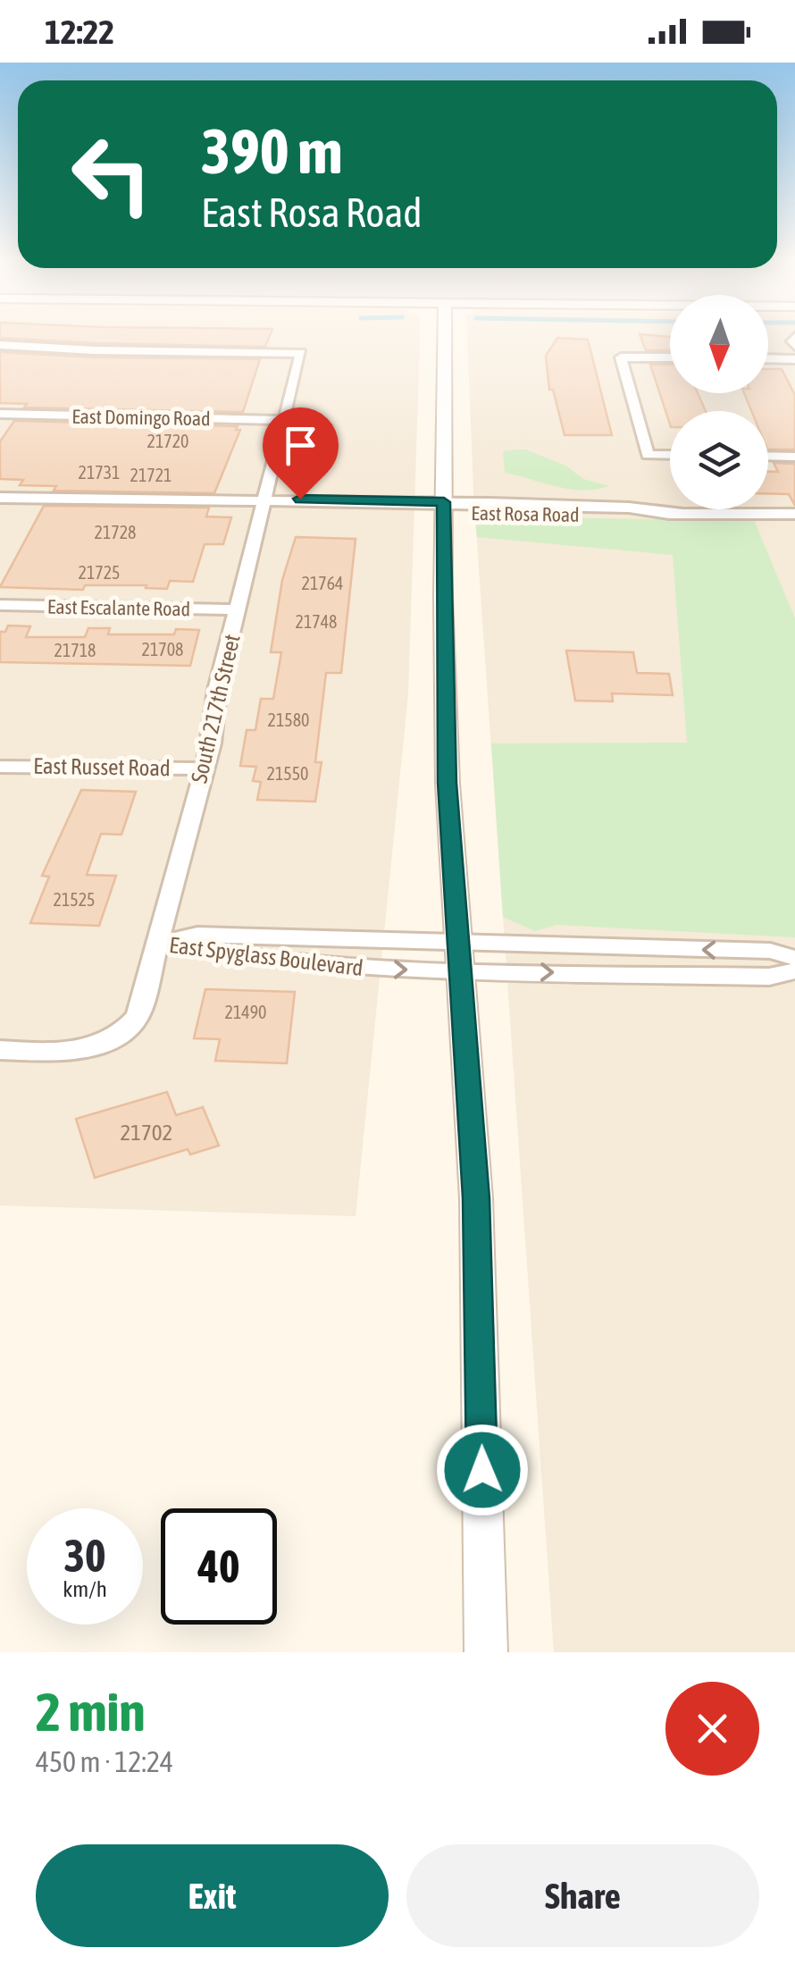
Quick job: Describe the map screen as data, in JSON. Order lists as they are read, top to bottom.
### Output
{
  "streets": {
    "street": [
      "East Domingo Road",
      "East Rosa Road",
      "East Escalante Road",
      "South 217th Street",
      "East Russet Road",
      "East Spyglass Boulevard"
    ]
  },
  "crossings": [
    ["East Domingo Road", "South 217th Street"],
    ["East Rosa Road", "South 217th Street"],
    ["East Escalante Road", "South 217th Street"],
    ["South 217th Street", "East Russet Road"],
    ["South 217th Street", "East Spyglass Boulevard"]
  ],
  "house_numbers": [
    "21720",
    "21731",
    "21721",
    "21728",
    "21725",
    "21764",
    "21748",
    "21708",
    "21718",
    "21580",
    "21550",
    "21525",
    "21490",
    "21702"
  ],
  "north": "bottom",
  "page": {
    "status": "12:22",
    "turn": ["390 m", "East Rosa Road"],
    "speed": "30 km/h",
    "limit": "40",
    "heading": ["2 min", "450 m · 12:24"],
    "buttons": ["Exit", "Share"]
  }
}
